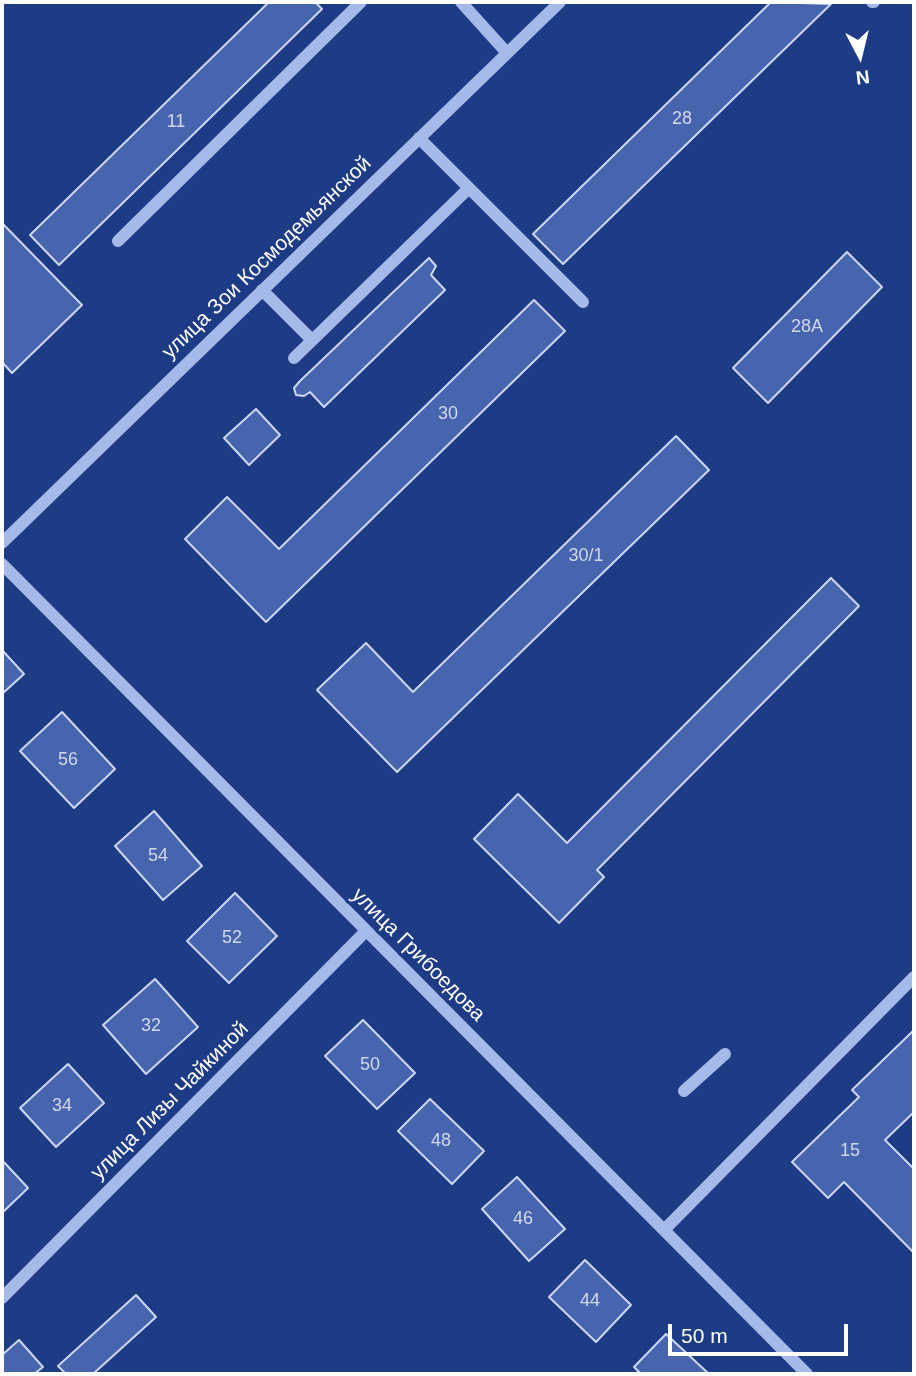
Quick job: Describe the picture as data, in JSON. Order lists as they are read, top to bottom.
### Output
{
  "streets": {
    "street": ["улица Зои Космодемьянской", "улица Грибоедова", "улица Лизы Чайкиной"]
  },
  "crossings": [
    ["улица Грибоедова", "улица Лизы Чайкиной"]
  ],
  "house_numbers": [
    "28",
    "11",
    "28А",
    "30",
    "30/1",
    "56",
    "54",
    "52",
    "32",
    "50",
    "34",
    "48",
    "15",
    "46",
    "44"
  ],
  "scale_bar": "50 m",
  "north": "bottom"
}
